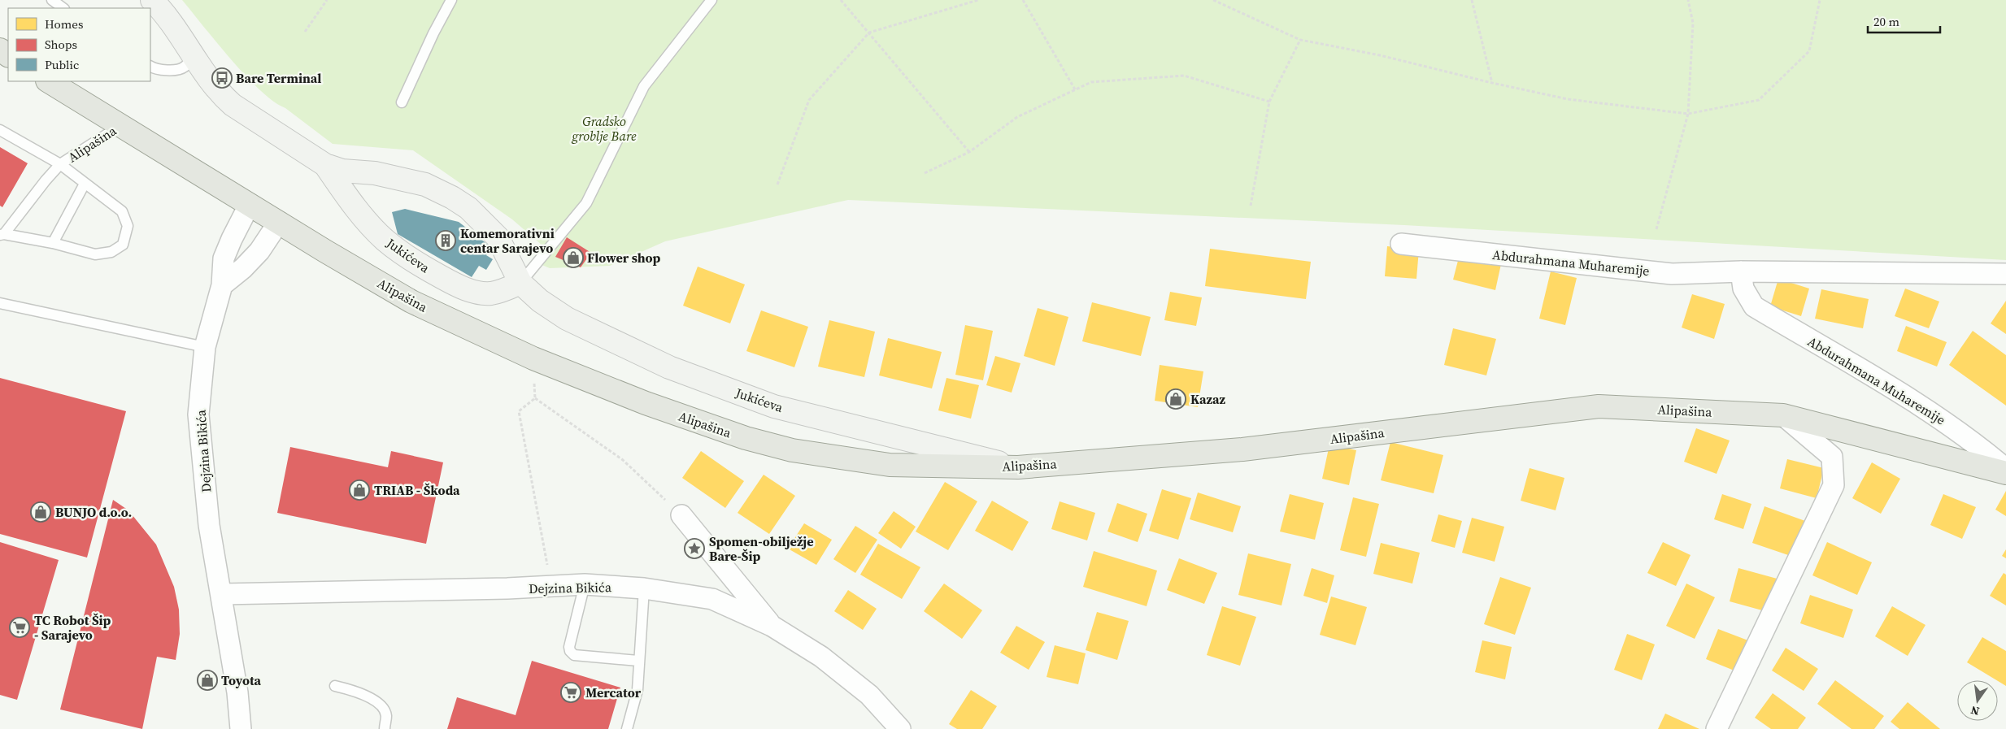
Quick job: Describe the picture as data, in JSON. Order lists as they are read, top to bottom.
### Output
{
  "streets": {
    "main road": ["Alipašina"],
    "street": ["Jukićeva", "Abdurahmana Muharemije", "Dejzina Bikića"]
  },
  "crossings": [
    ["Alipašina", "Jukićeva"],
    ["Alipašina", "Dejzina Bikića"]
  ],
  "parks": ["Gradsko groblje Bare"],
  "places": {
    "bus stop": ["Bare Terminal"],
    "building": ["Komemorativni centar Sarajevo"],
    "shop": [
      "Flower shop",
      "Kazaz",
      "TRIAB - Škoda",
      "BUNJO d.o.o.",
      "Toyota"
    ],
    "place": ["Spomen-obilježje Bare-Šip"],
    "supermarket": ["TC Robot Šip - Sarajevo", "Mercator"]
  },
  "legend": ["Homes", "Shops", "Public"],
  "scale_bar": "20 m",
  "north": "bottom"
}
